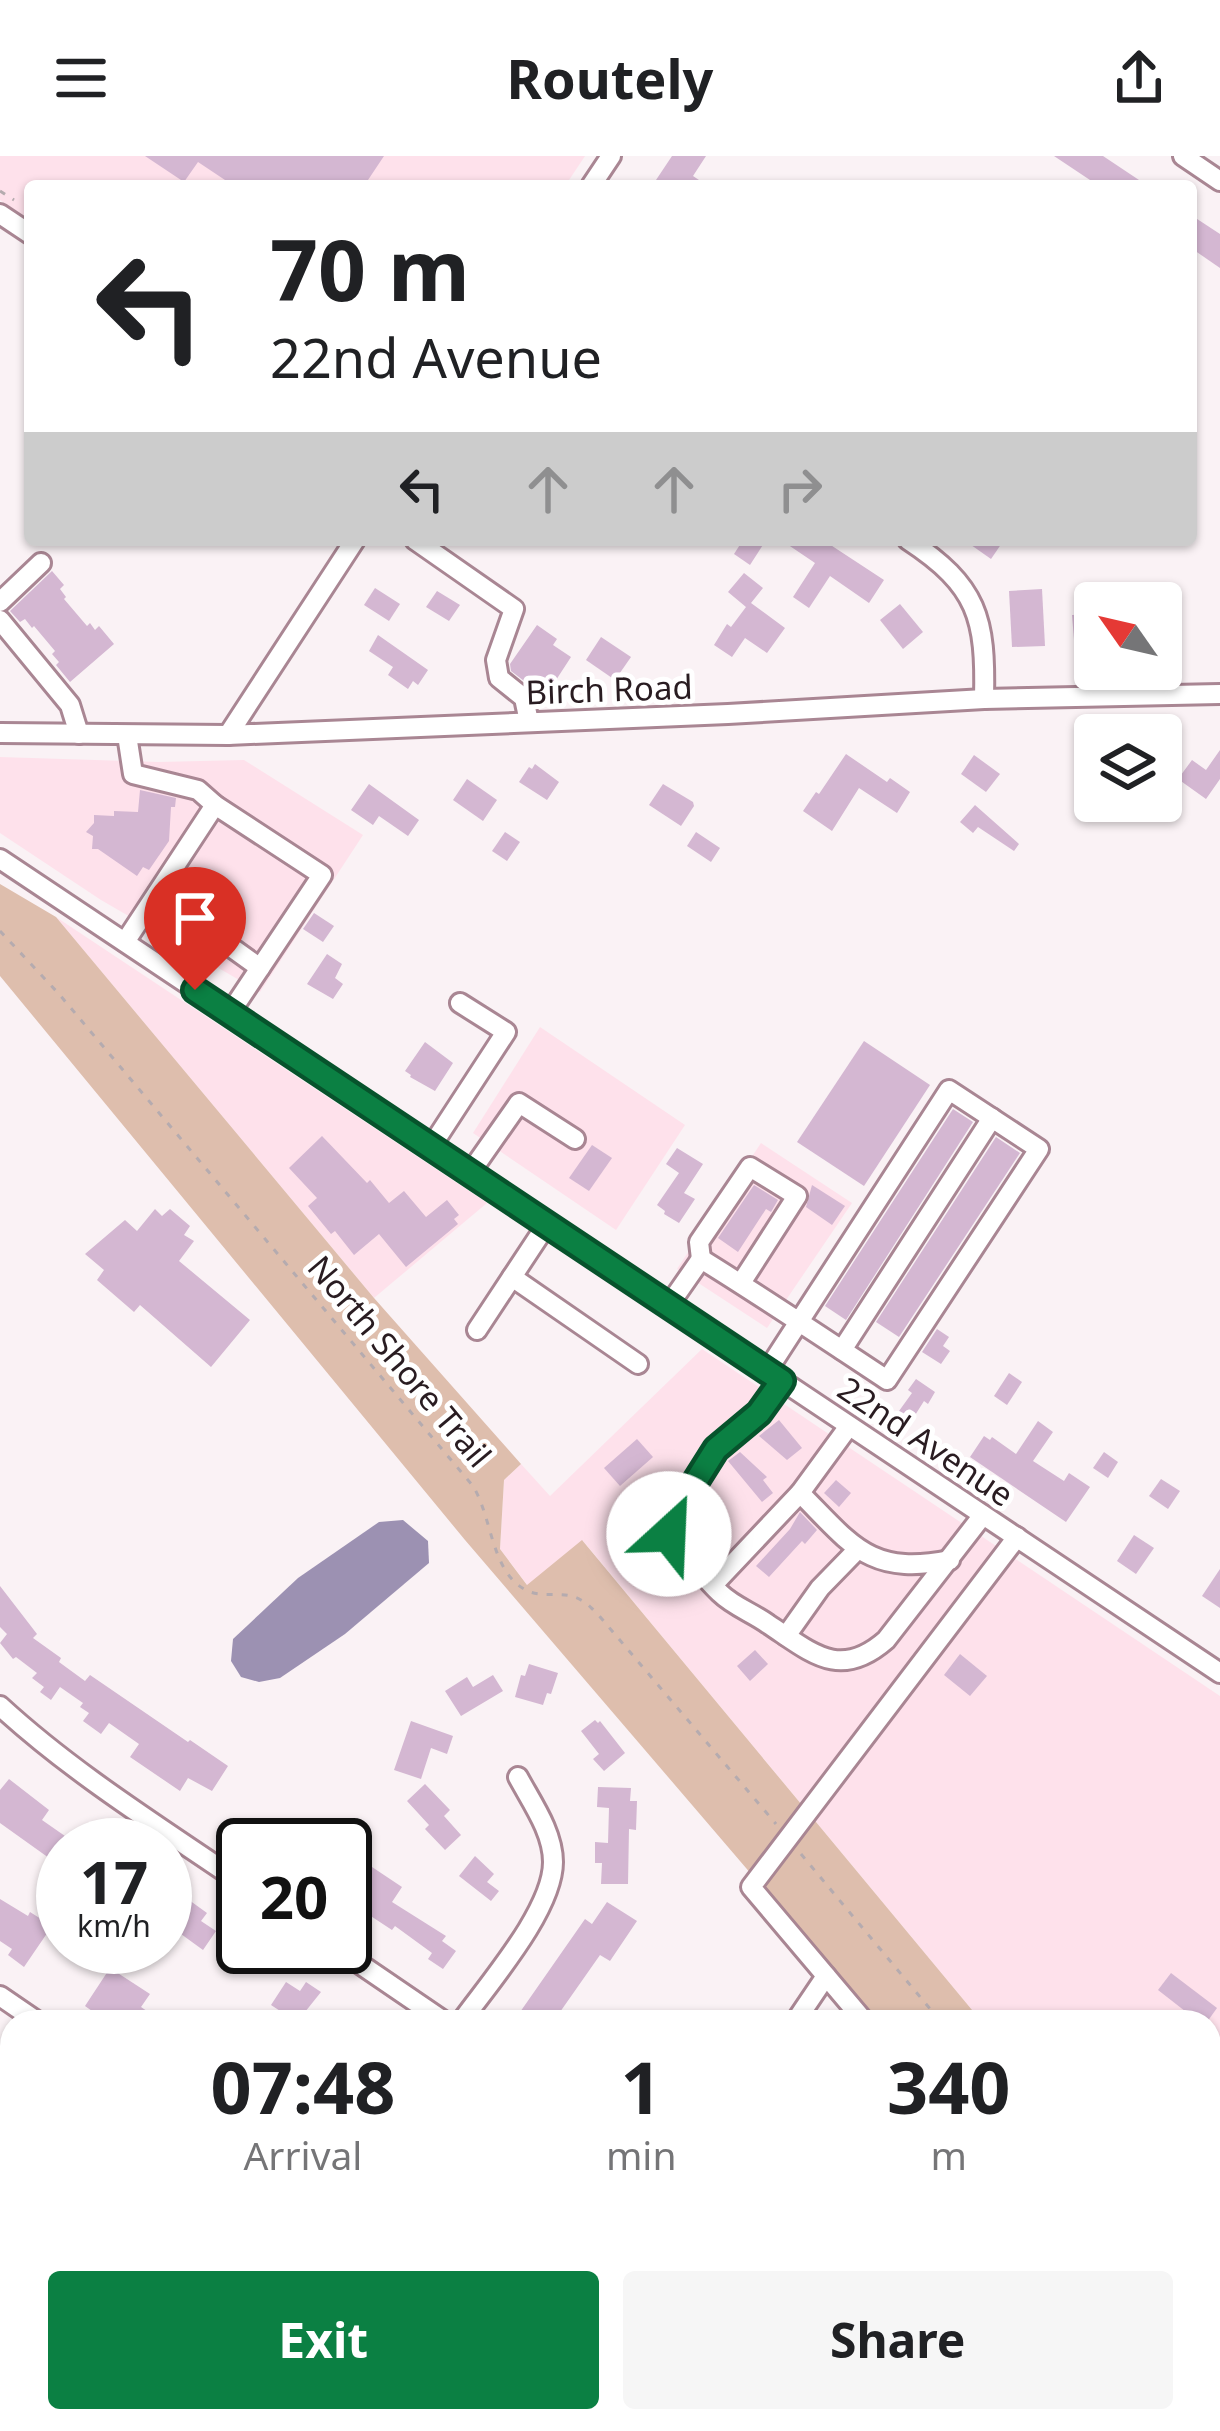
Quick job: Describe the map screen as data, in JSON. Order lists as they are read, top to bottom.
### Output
{
  "streets": {
    "street": ["Birch Road", "22nd Avenue"],
    "path": ["North Shore Trail"]
  },
  "north": "top left",
  "page": {
    "header": "Routely",
    "turn": ["70 m", "22nd Avenue"],
    "speed": "17 km/h",
    "limit": "20",
    "eta": [
      "07:48",
      "Arrival",
      "1",
      "min",
      "340",
      "m"
    ],
    "buttons": ["Exit", "Share"]
  }
}
